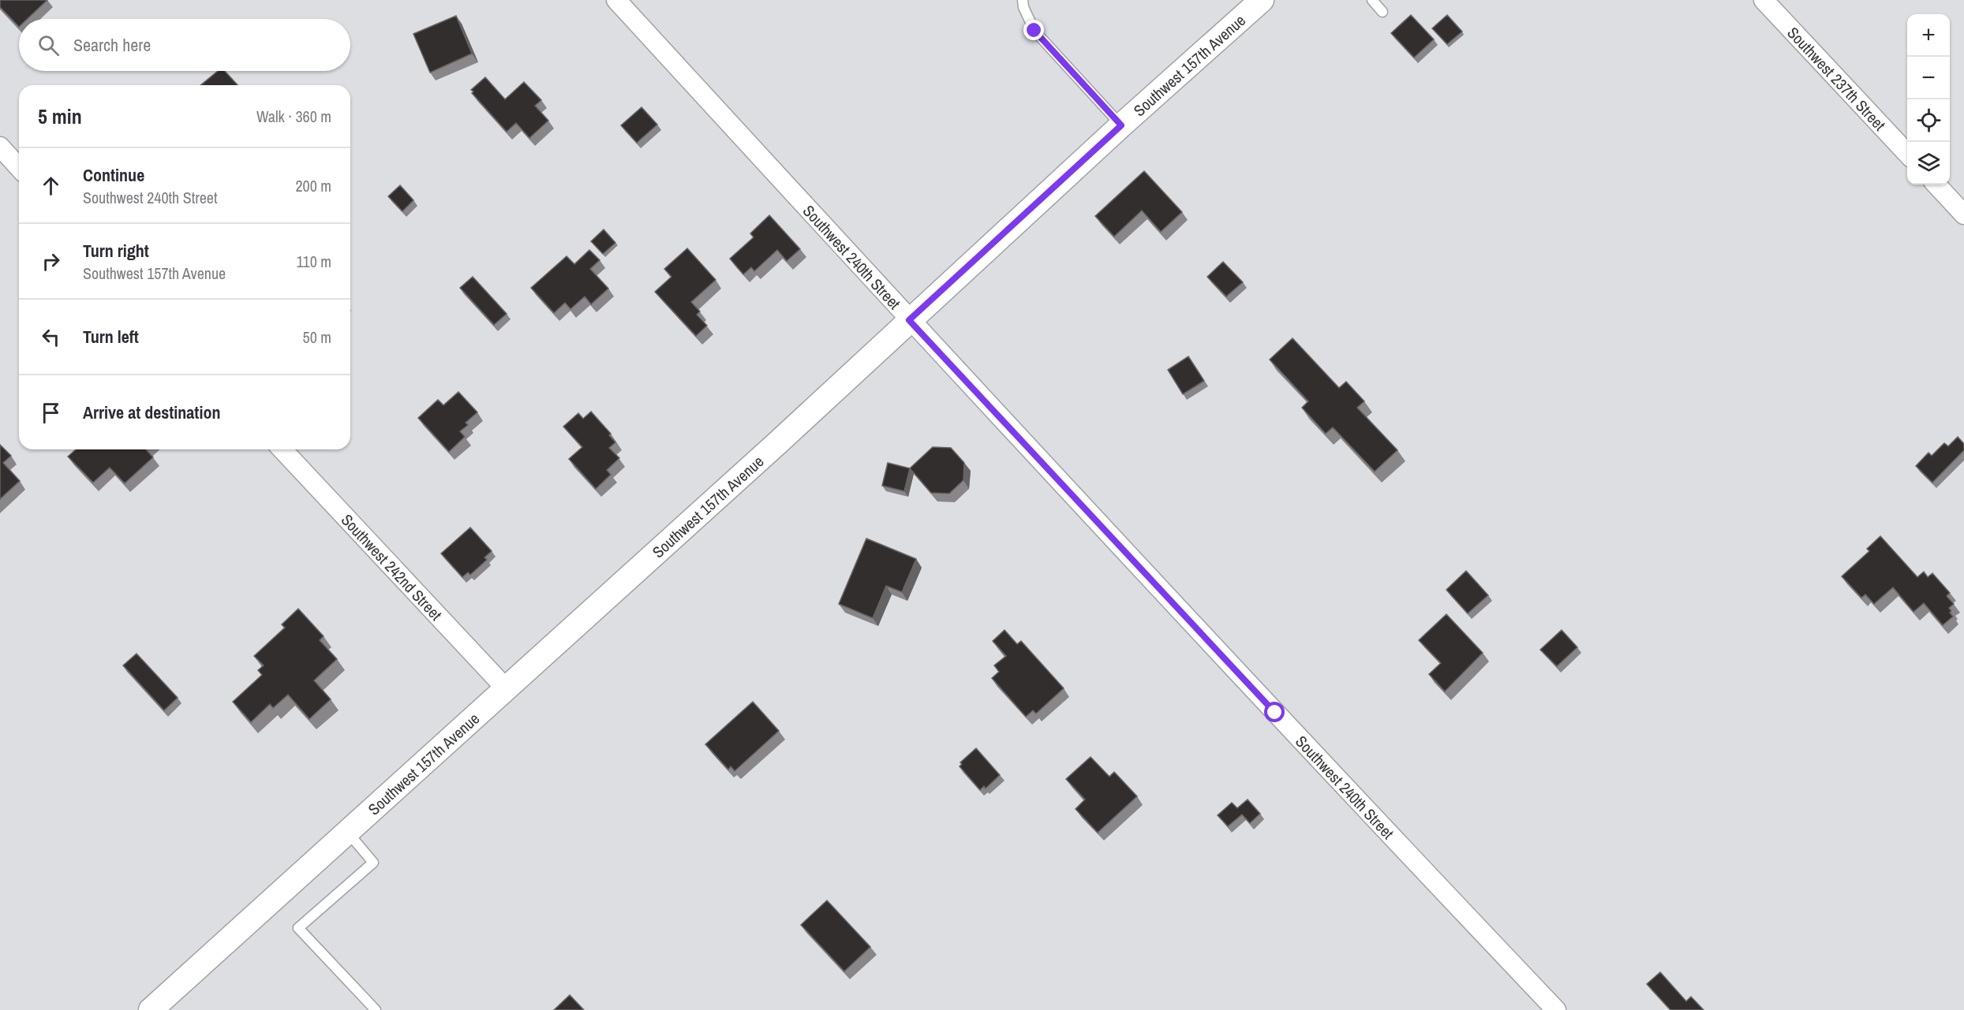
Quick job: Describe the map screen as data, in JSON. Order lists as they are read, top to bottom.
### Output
{
  "streets": {
    "street": [
      "Southwest 157th Avenue",
      "Southwest 237th Street",
      "Southwest 240th Street",
      "Southwest 242nd Street"
    ]
  },
  "crossings": [
    ["Southwest 157th Avenue", "Southwest 240th Street"],
    ["Southwest 157th Avenue", "Southwest 242nd Street"]
  ],
  "page": {
    "map_buttons": ["+", "−"],
    "search": "Search here",
    "heading": ["5 min", "Walk · 360 m"],
    "list": [
      ["Continue", "Southwest 240th Street", "200 m"],
      ["Turn right", "Southwest 157th Avenue", "110 m"],
      ["Turn left", "50 m"],
      "Arrive at destination"
    ]
  }
}
